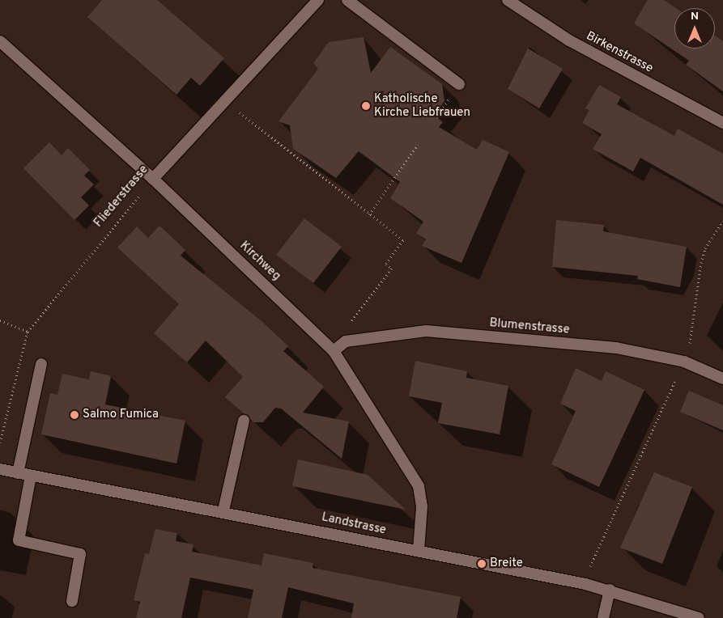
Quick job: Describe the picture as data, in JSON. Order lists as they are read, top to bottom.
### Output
{
  "streets": {
    "street": [
      "Birkenstrasse",
      "Fliederstrasse",
      "Kirchweg",
      "Blumenstrasse",
      "Landstrasse"
    ]
  },
  "crossings": [
    ["Fliederstrasse", "Kirchweg"],
    ["Kirchweg", "Landstrasse"]
  ],
  "places": ["Katholische Kirche Liebfrauen", "Salmo Fumica", "Breite"],
  "north": "top"
}
